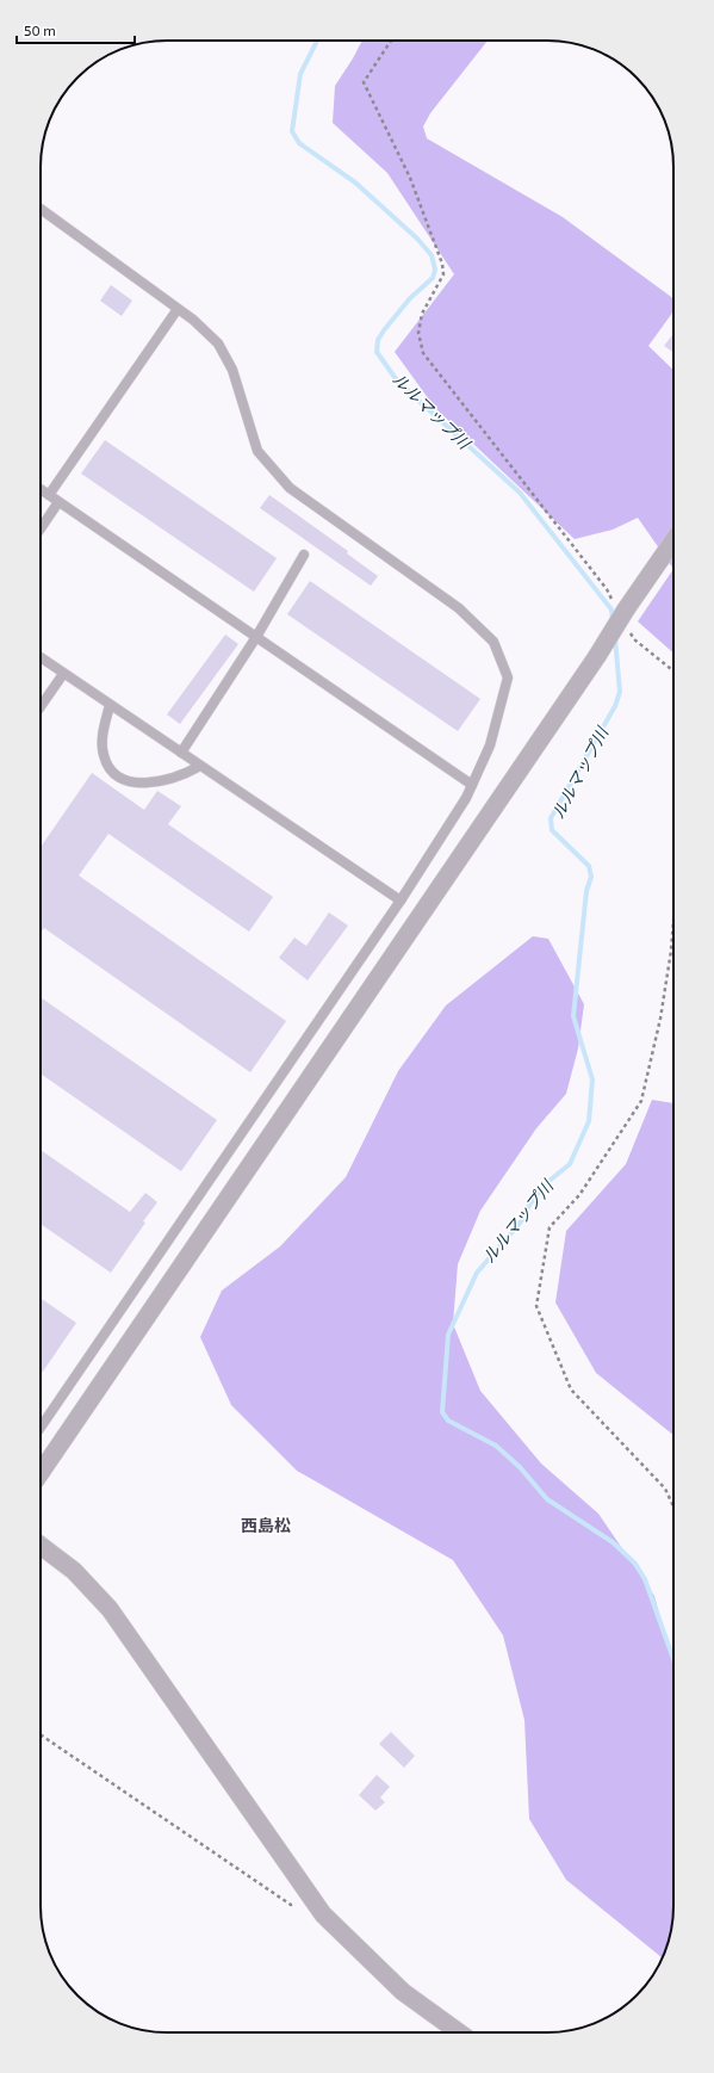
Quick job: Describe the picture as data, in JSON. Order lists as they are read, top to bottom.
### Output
{
  "districts": ["西島松"],
  "water": ["ルルマップ川"],
  "scale_bar": "50 m"
}
